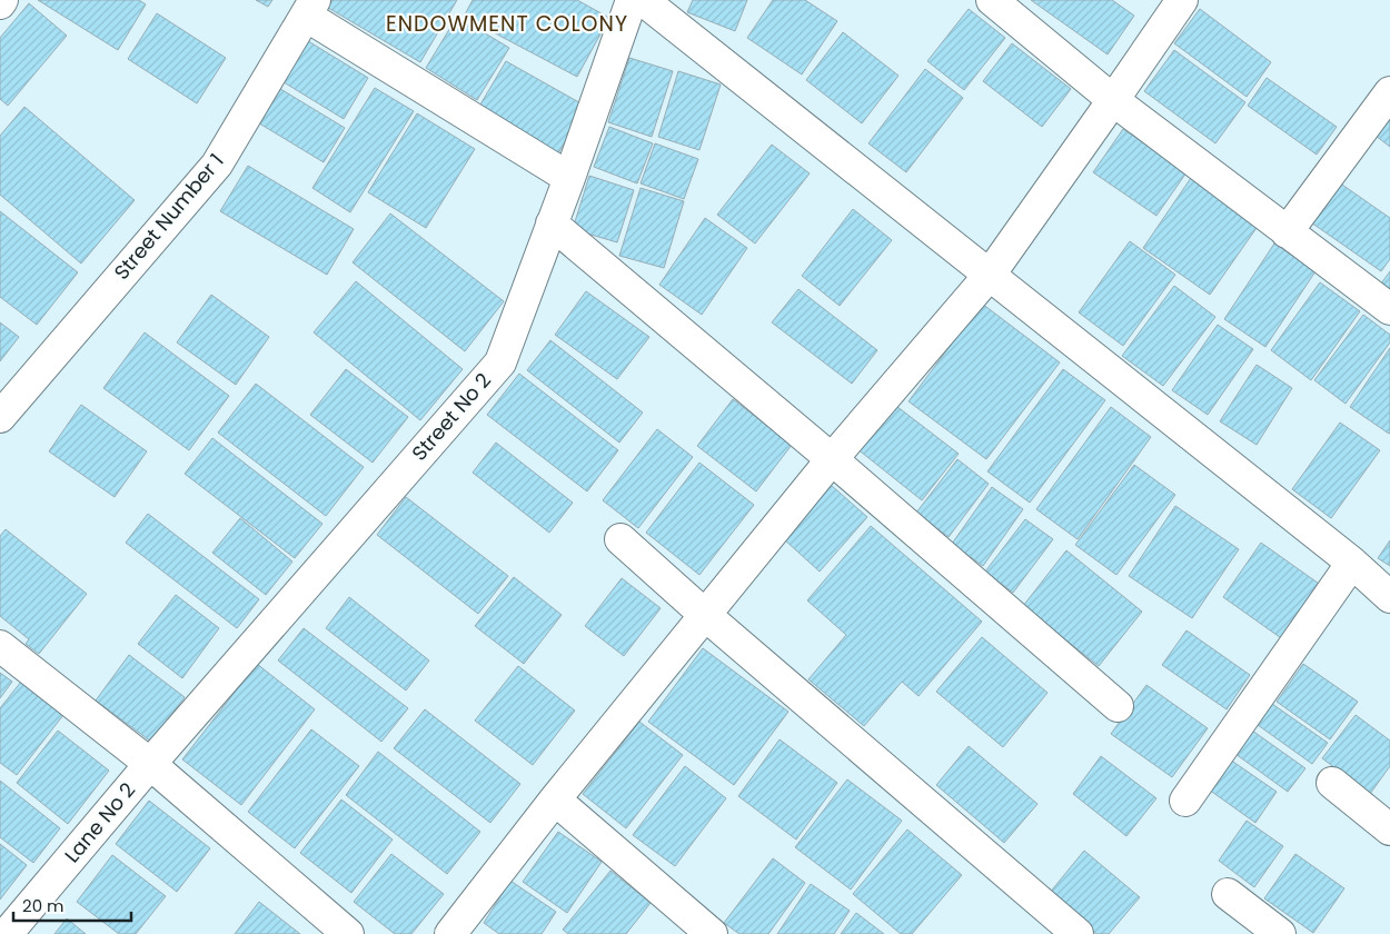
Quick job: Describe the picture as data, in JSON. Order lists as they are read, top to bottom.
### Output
{
  "streets": {
    "street": ["Street Number 1", "Street No 2", "Lane No 2"]
  },
  "crossings": [
    ["Street No 2", "Lane No 2"]
  ],
  "districts": ["ENDOWMENT COLONY"],
  "scale_bar": "20 m"
}
